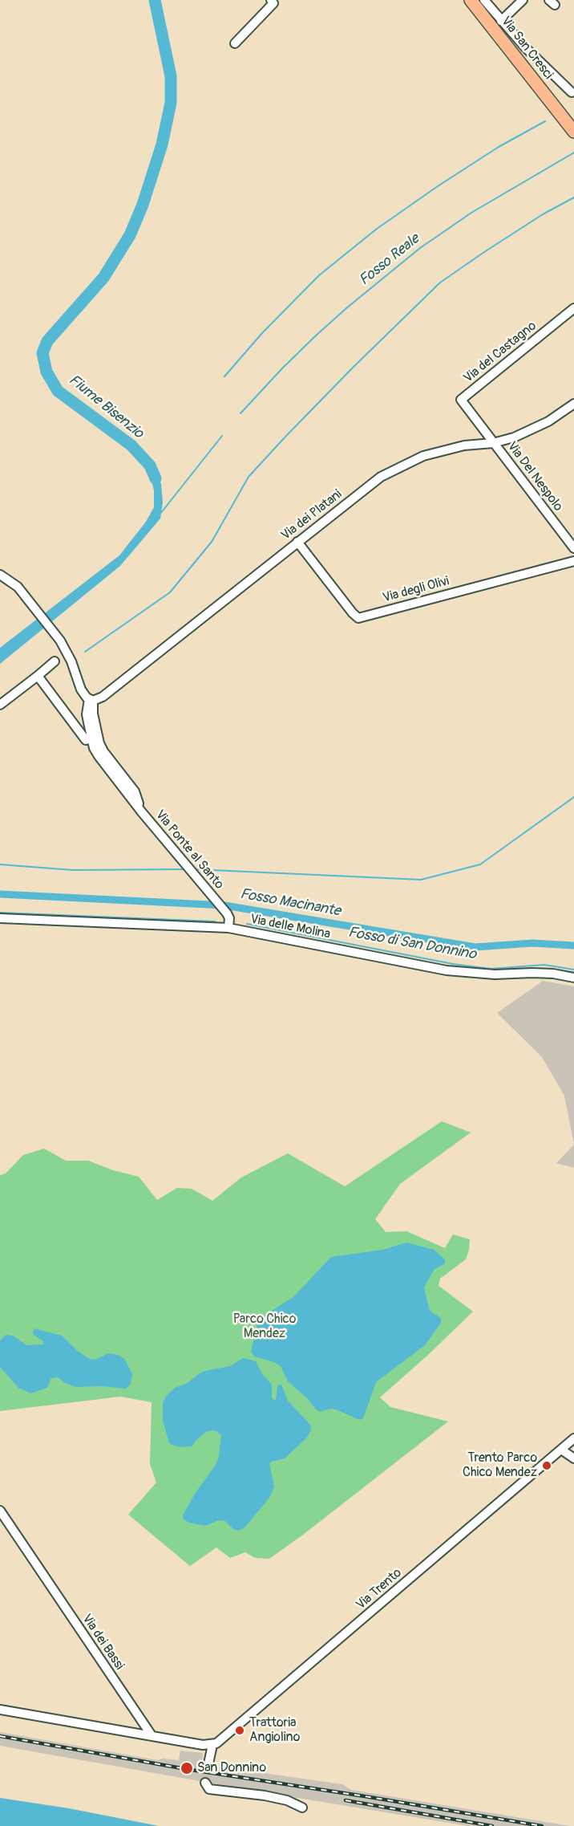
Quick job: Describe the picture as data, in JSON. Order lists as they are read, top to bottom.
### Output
{
  "streets": {
    "main road": ["Via San Cresci"],
    "street": [
      "Via del Castagno",
      "Via Del Nespolo",
      "Via dei Platani",
      "Via degli Olivi",
      "Via Ponte al Santo",
      "Via delle Molina",
      "Via Trento",
      "Via dei Bassi"
    ]
  },
  "crossings": [
    ["Via del Castagno", "Via Del Nespolo"],
    ["Via del Castagno", "Via dei Platani"],
    ["Via Del Nespolo", "Via dei Platani"],
    ["Via dei Platani", "Via degli Olivi"],
    ["Via dei Platani", "Via Ponte al Santo"],
    ["Via Ponte al Santo", "Via delle Molina"]
  ],
  "water": [
    "Fosso Reale",
    "Fiume Bisenzio",
    "Fosso Macinante",
    "Fosso di San Donnino"
  ],
  "parks": ["Parco Chico Mendez"],
  "places": ["Trento Parco Chico Mendez", "Trattoria Angiolino", "San Donnino"]
}
